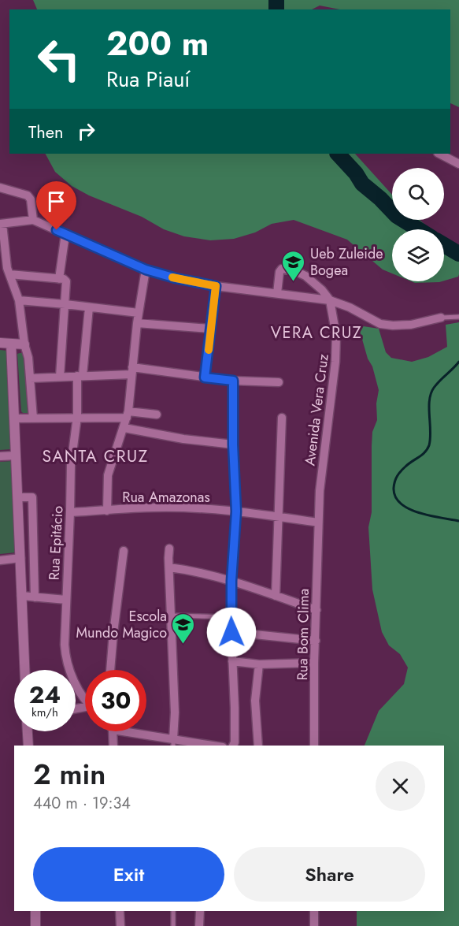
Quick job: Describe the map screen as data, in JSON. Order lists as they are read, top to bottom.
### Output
{
  "streets": {
    "street": [
      "Avenida Vera Cruz",
      "Rua Amazonas",
      "Rua Epitácio",
      "Rua Bom Clima"
    ]
  },
  "crossings": [
    ["Avenida Vera Cruz", "Rua Amazonas"],
    ["Avenida Vera Cruz", "Rua Bom Clima"],
    ["Rua Amazonas", "Rua Epitácio"],
    ["Rua Amazonas", "Rua Bom Clima"]
  ],
  "districts": ["VERA CRUZ", "SANTA CRUZ"],
  "places": {
    "school or university": ["Ueb Zuleide Bogea", "Escola Mundo Magico"]
  },
  "page": {
    "turn": ["200 m", "Rua Piauí"],
    "then": "Then",
    "speed": "24 km/h",
    "limit": "30",
    "heading": ["2 min", "440 m · 19:34"],
    "buttons": ["Exit", "Share"]
  }
}
